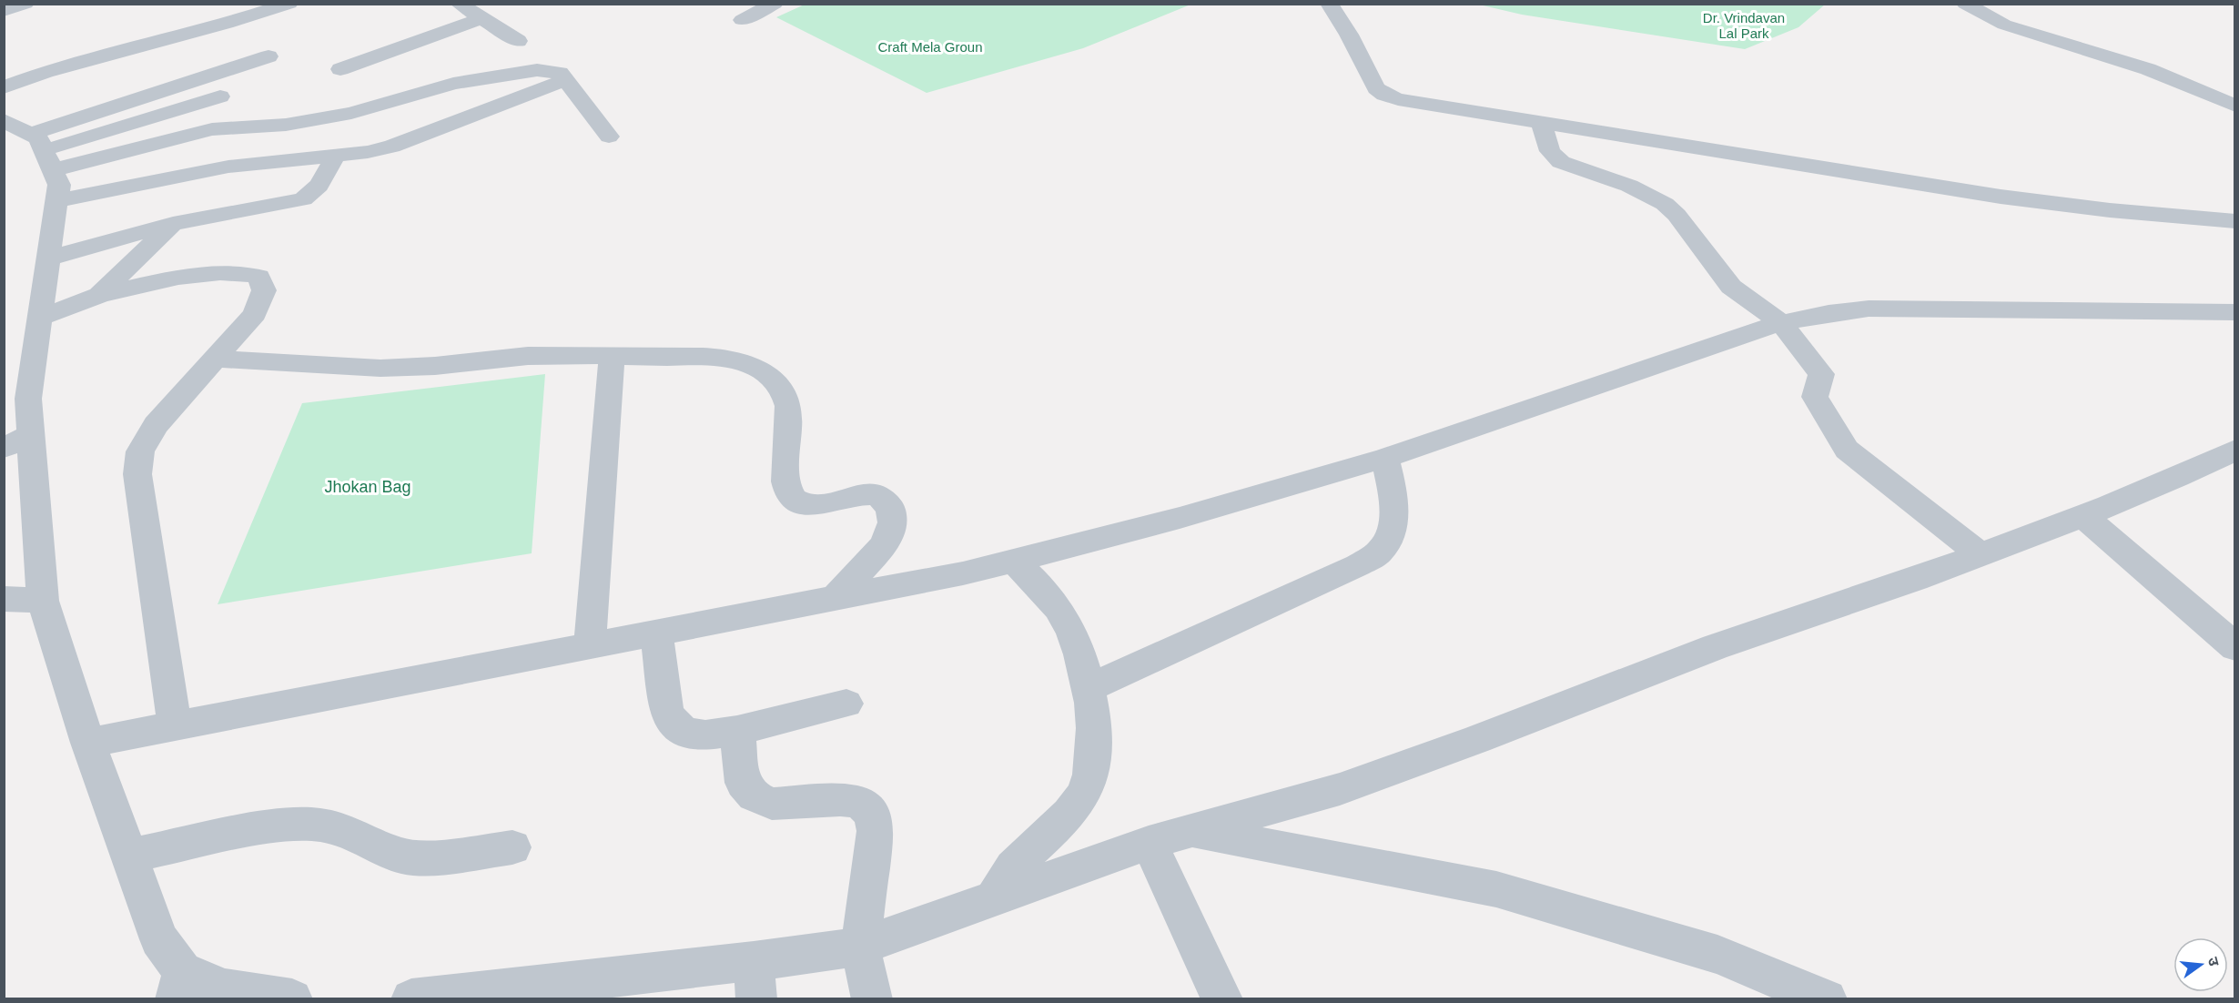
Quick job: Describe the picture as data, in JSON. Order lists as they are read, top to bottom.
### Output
{
  "parks": ["Dr. Vrindavan Lal Park", "Craft Mela Groun", "Jhokan Bag"],
  "north": "right"
}
